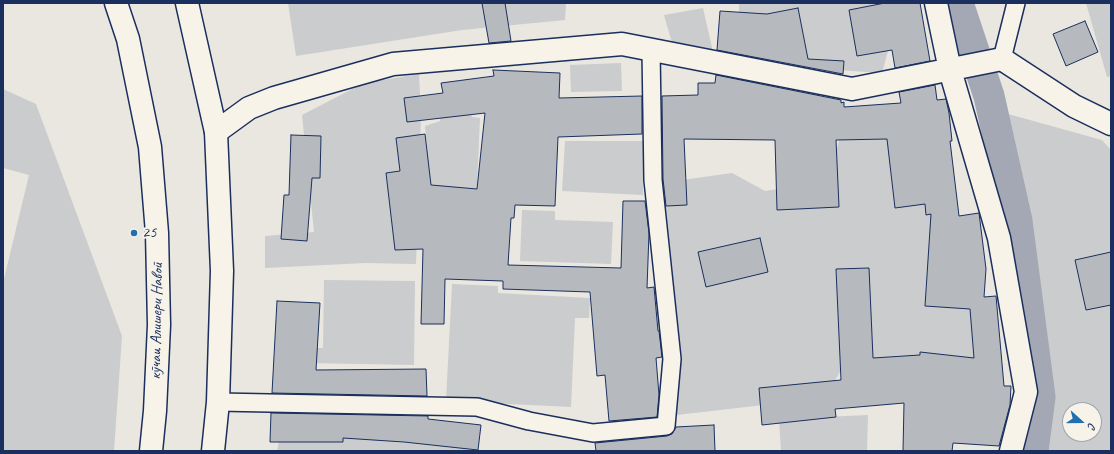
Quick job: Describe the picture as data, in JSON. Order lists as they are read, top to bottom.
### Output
{
  "streets": {
    "street": ["кӯчаи Алишери Навоӣ"]
  },
  "places": ["25"],
  "north": "right"
}
